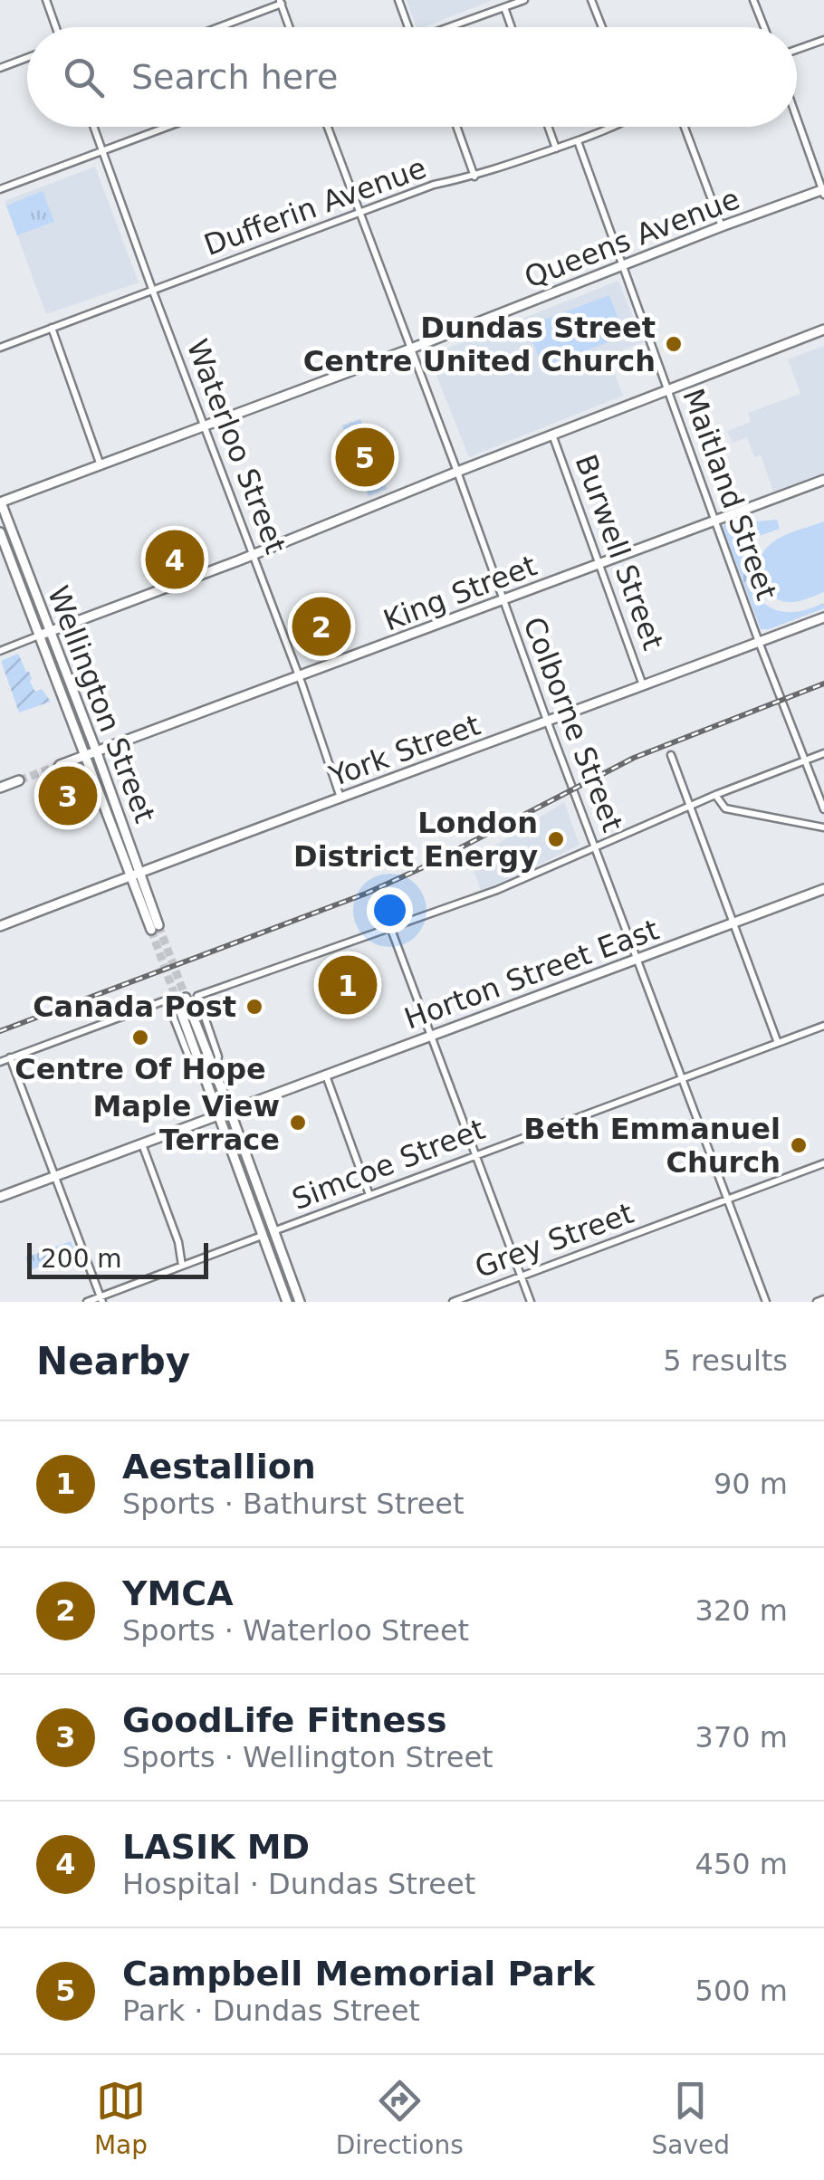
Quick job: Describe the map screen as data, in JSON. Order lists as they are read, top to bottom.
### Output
{
  "streets": {
    "main road": [
      "Queens Avenue",
      "King Street",
      "Wellington Street",
      "York Street",
      "Horton Street East"
    ],
    "street": [
      "Dufferin Avenue",
      "Waterloo Street",
      "Maitland Street",
      "Burwell Street",
      "Colborne Street",
      "Simcoe Street",
      "Grey Street"
    ]
  },
  "crossings": [
    ["Dufferin Avenue", "Waterloo Street"],
    ["Dufferin Avenue", "Maitland Street"],
    ["Dufferin Avenue", "Colborne Street"],
    ["Queens Avenue", "Waterloo Street"],
    ["Queens Avenue", "Maitland Street"],
    ["Queens Avenue", "Wellington Street"],
    ["Queens Avenue", "Colborne Street"],
    ["Waterloo Street", "King Street"],
    ["Waterloo Street", "York Street"],
    ["Maitland Street", "King Street"],
    ["Maitland Street", "York Street"],
    ["Burwell Street", "King Street"],
    ["Burwell Street", "York Street"],
    ["King Street", "Wellington Street"],
    ["King Street", "Colborne Street"],
    ["Wellington Street", "York Street"],
    ["Colborne Street", "York Street"],
    ["Colborne Street", "Horton Street East"],
    ["Colborne Street", "Simcoe Street"],
    ["Colborne Street", "Grey Street"]
  ],
  "places": [
    "Dundas Street Centre United Church",
    "London District Energy",
    "Canada Post",
    "Centre Of Hope",
    "Maple View Terrace",
    "Beth Emmanuel Church"
  ],
  "scale_bar": "200 m",
  "page": {
    "search": "Search here",
    "pins": [
      "5",
      "4",
      "2",
      "3",
      "1"
    ],
    "scale": "200 m",
    "heading": ["Nearby", "5 results"],
    "list": [
      {
        "mark": "1",
        "name": "Aestallion",
        "note": "Sports · Bathurst Street",
        "value": "90 m"
      },
      {
        "mark": "2",
        "name": "YMCA",
        "note": "Sports · Waterloo Street",
        "value": "320 m"
      },
      {
        "mark": "3",
        "name": "GoodLife Fitness",
        "note": "Sports · Wellington Street",
        "value": "370 m"
      },
      {
        "mark": "4",
        "name": "LASIK MD",
        "note": "Hospital · Dundas Street",
        "value": "450 m"
      },
      {
        "mark": "5",
        "name": "Campbell Memorial Park",
        "note": "Park · Dundas Street",
        "value": "500 m"
      }
    ],
    "nav": ["Map", "Directions", "Saved"]
  }
}
